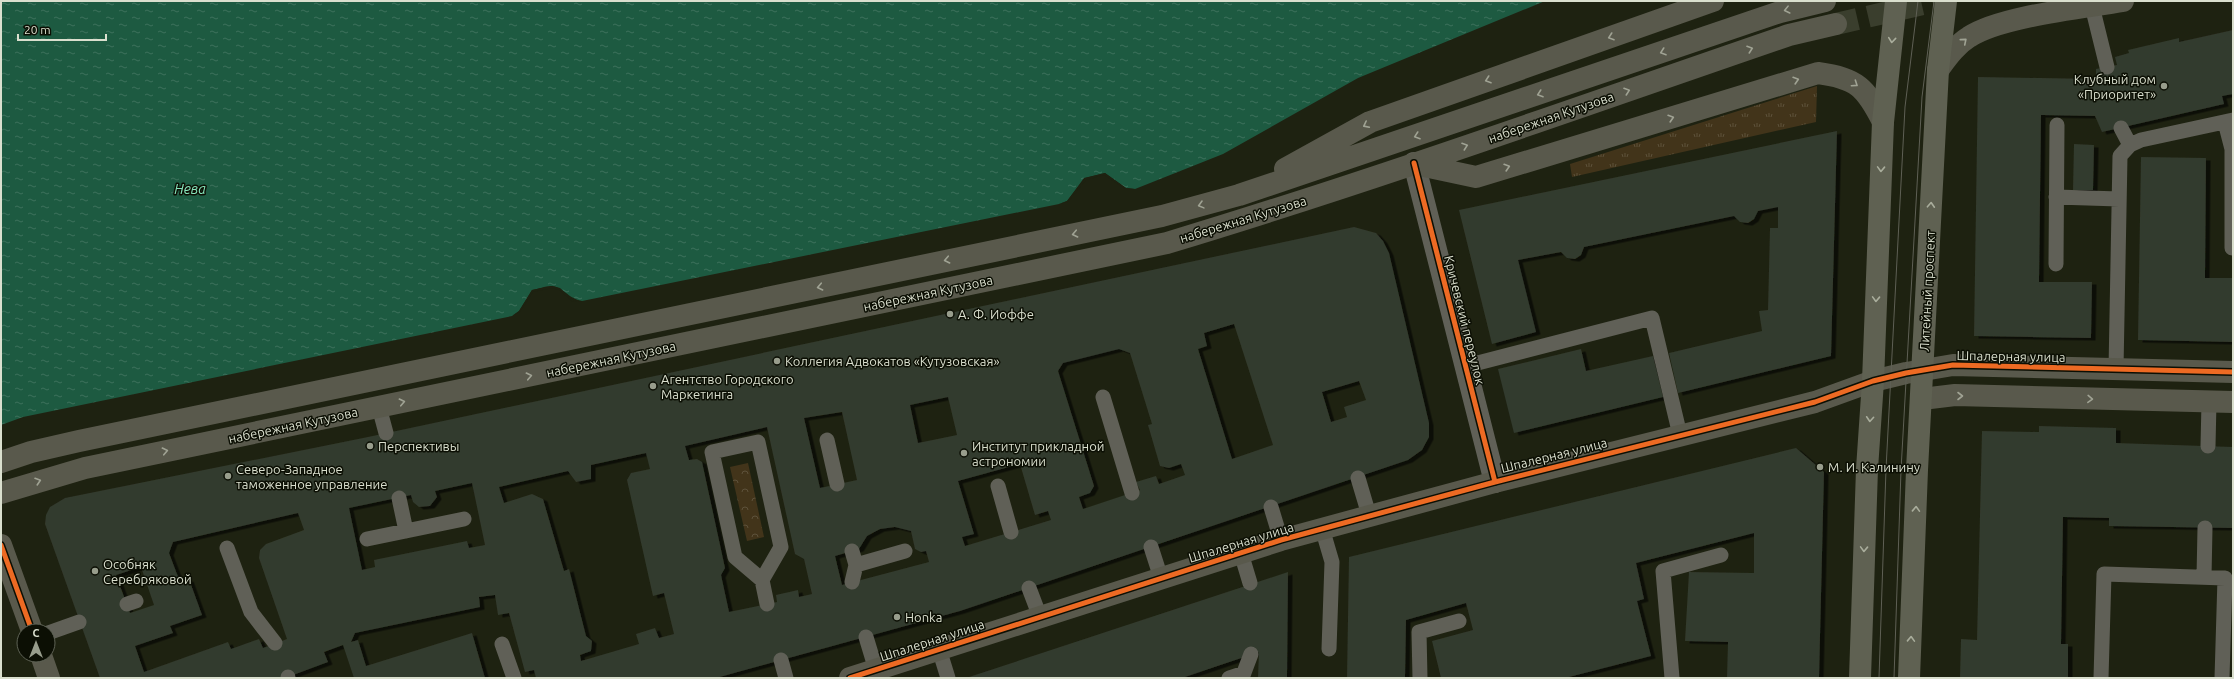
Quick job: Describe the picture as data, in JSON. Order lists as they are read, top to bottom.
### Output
{
  "streets": {
    "main road": ["набережная Кутузова", "Литейный проспект", "Шпалерная улица"],
    "street": ["Кричевский переулок"]
  },
  "crossings": [
    ["набережная Кутузова", "Кричевский переулок"],
    ["Литейный проспект", "Шпалерная улица"],
    ["Кричевский переулок", "Шпалерная улица"]
  ],
  "water": ["Нева"],
  "places": [
    "Клубный дом «Приоритет»",
    "А. Ф. Иоффе",
    "Коллегия Адвокатов «Кутузовская»",
    "Агентство Городского Маркетинга",
    "Перспективы",
    "Институт прикладной астрономии",
    "М. И. Калинину",
    "Северо-Западное таможенное управление",
    "Особняк Серебряковой",
    "Honka"
  ],
  "scale_bar": "20 m",
  "north": "top"
}
